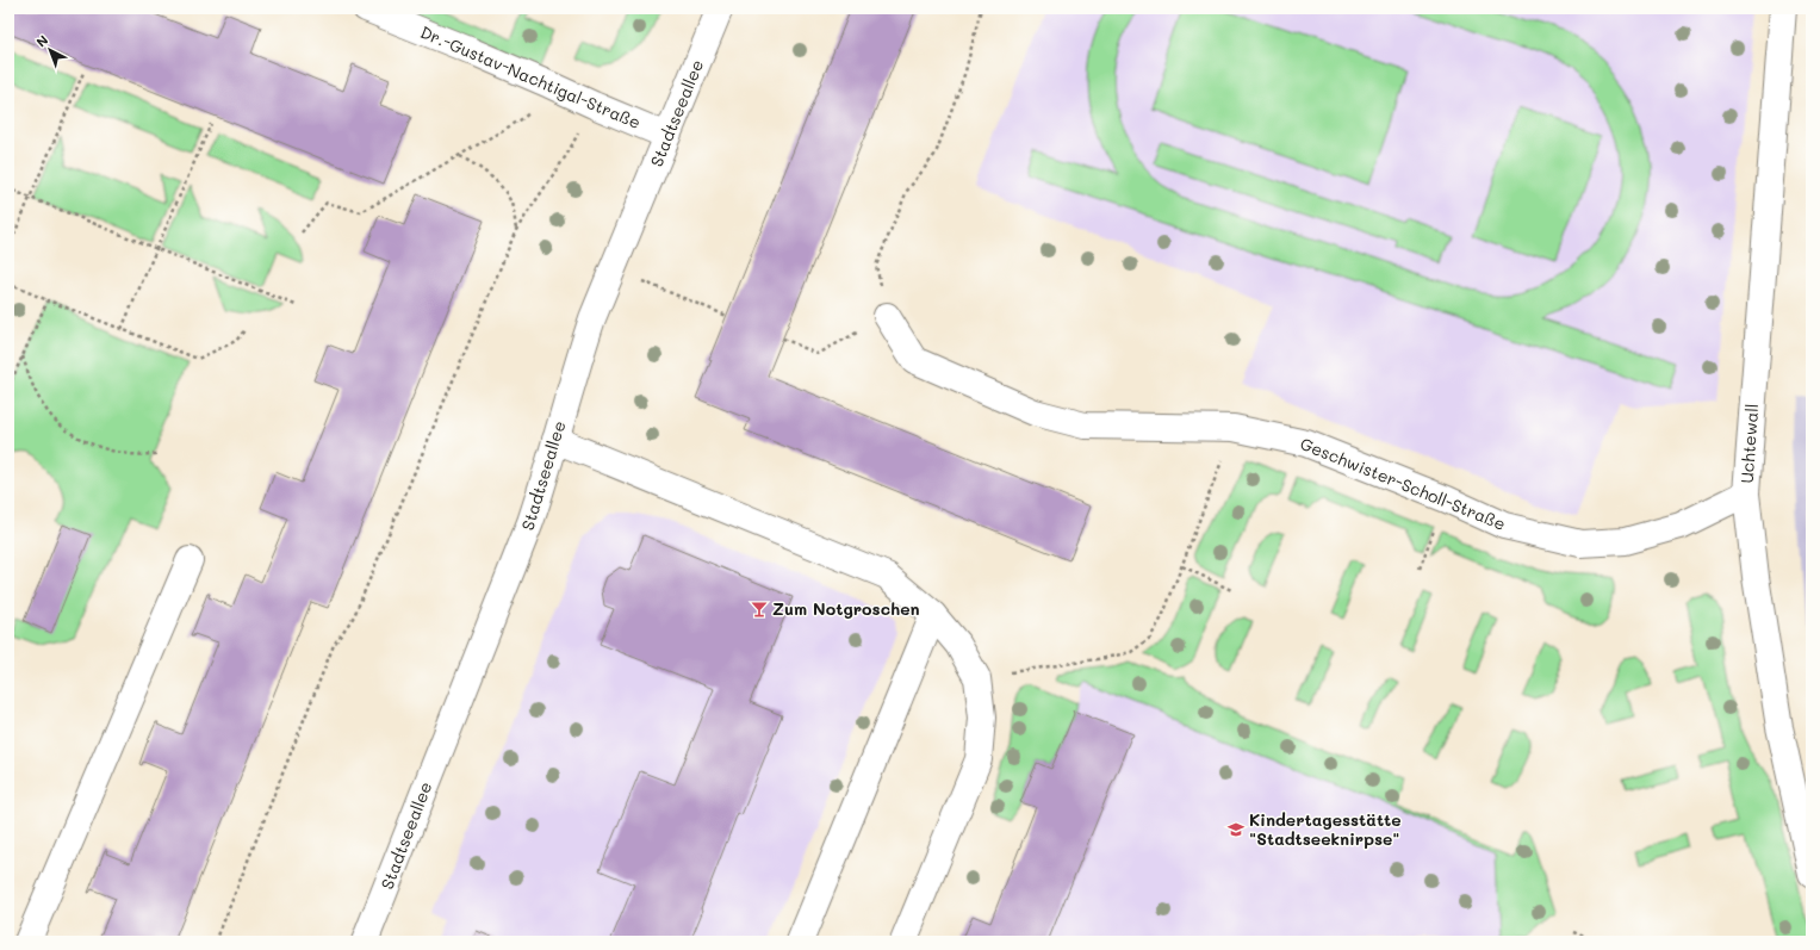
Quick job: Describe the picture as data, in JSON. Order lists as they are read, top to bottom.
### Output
{
  "streets": {
    "street": [
      "Dr.-Gustav-Nachtigal-Straße",
      "Stadtseeallee",
      "Uchtewall",
      "Geschwister-Scholl-Straße"
    ]
  },
  "crossings": [
    ["Dr.-Gustav-Nachtigal-Straße", "Stadtseeallee"],
    ["Uchtewall", "Geschwister-Scholl-Straße"]
  ],
  "places": {
    "bar": ["Zum Notgroschen"],
    "school or university": ["Kindertagesstätte \"Stadtseeknirpse\""]
  },
  "north": "top left"
}
